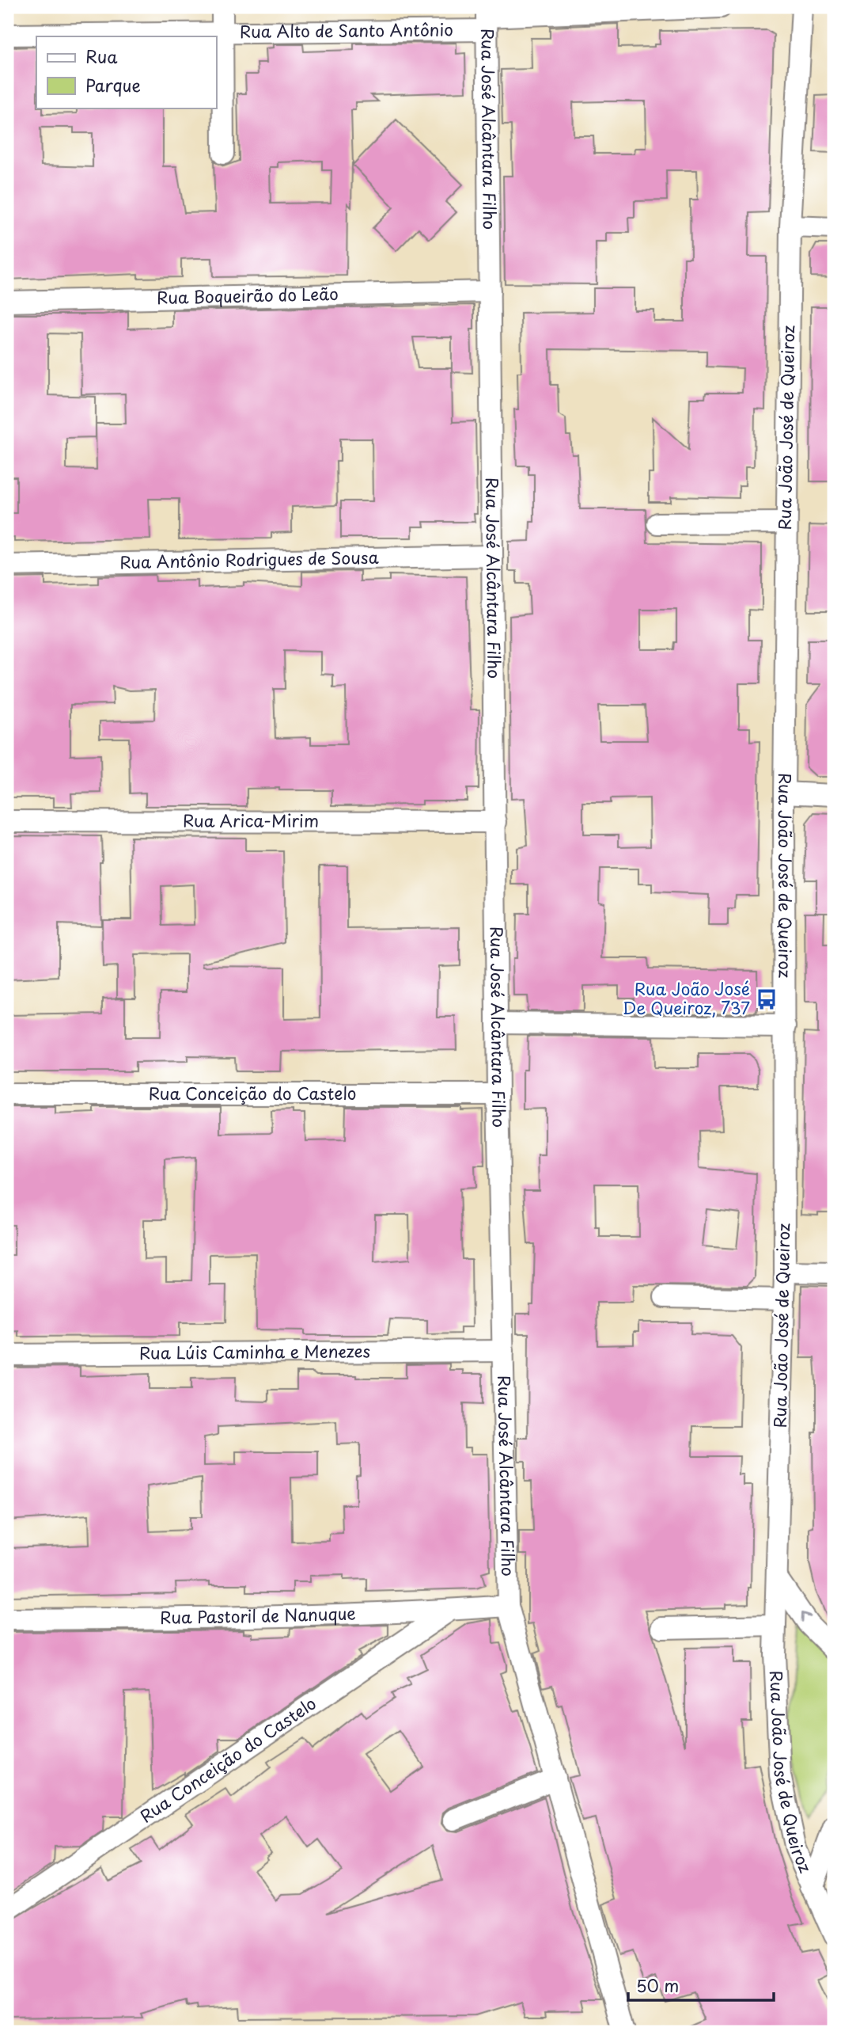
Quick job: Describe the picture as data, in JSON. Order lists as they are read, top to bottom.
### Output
{
  "streets": {
    "street": [
      "Rua Alto de Santo Antônio",
      "Rua José Alcântara Filho",
      "Rua Boqueirão do Leão",
      "Rua João José de Queiroz",
      "Rua Antônio Rodrigues de Sousa",
      "Rua Arica-Mirim",
      "Rua Conceição do Castelo",
      "Rua Lúis Caminha e Menezes",
      "Rua Pastoril de Nanuque"
    ]
  },
  "crossings": [
    ["Rua Alto de Santo Antônio", "Rua José Alcântara Filho"],
    ["Rua José Alcântara Filho", "Rua Boqueirão do Leão"],
    ["Rua José Alcântara Filho", "Rua Antônio Rodrigues de Sousa"],
    ["Rua José Alcântara Filho", "Rua Arica-Mirim"],
    ["Rua José Alcântara Filho", "Rua Conceição do Castelo"],
    ["Rua José Alcântara Filho", "Rua Lúis Caminha e Menezes"],
    ["Rua José Alcântara Filho", "Rua Pastoril de Nanuque"],
    ["Rua Conceição do Castelo", "Rua Pastoril de Nanuque"]
  ],
  "places": {
    "bus stop": ["Rua João José De Queiroz, 737"]
  },
  "legend": ["Rua", "Parque"],
  "scale_bar": "50 m"
}
